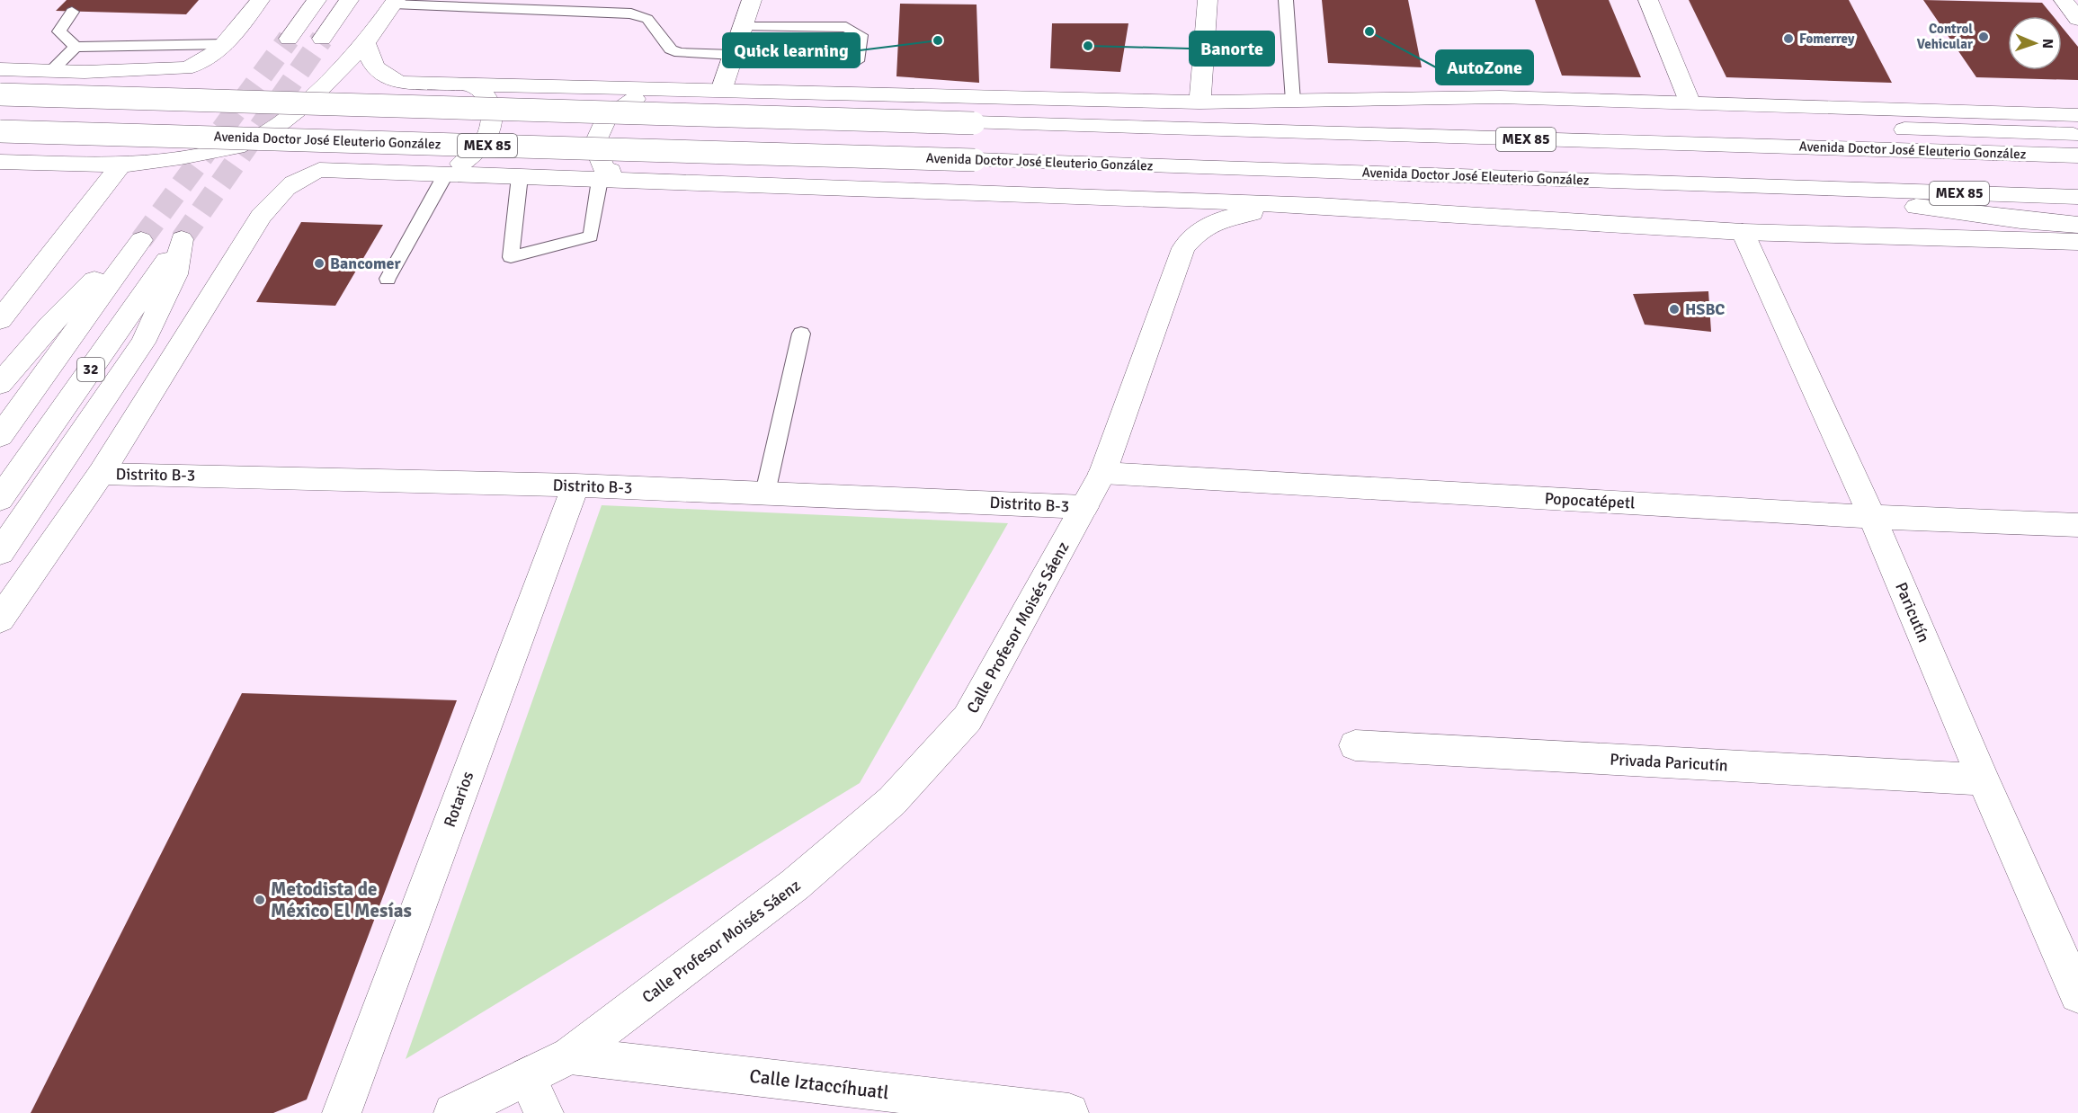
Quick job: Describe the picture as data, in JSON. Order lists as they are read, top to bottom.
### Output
{
  "streets": {
    "main road": [
      "MEX 85",
      "Avenida Doctor José Eleuterio González",
      "32",
      "Distrito B-3",
      "Popocatépetl",
      "Paricutín",
      "Calle Profesor Moisés Sáenz",
      "Privada Paricutín",
      "Rotarios",
      "Calle Iztaccíhuatl"
    ]
  },
  "crossings": [
    ["Distrito B-3", "Calle Profesor Moisés Sáenz"],
    ["Distrito B-3", "Rotarios"],
    ["Popocatépetl", "Paricutín"],
    ["Popocatépetl", "Calle Profesor Moisés Sáenz"],
    ["Paricutín", "Privada Paricutín"],
    ["Calle Profesor Moisés Sáenz", "Calle Iztaccíhuatl"]
  ],
  "places": [
    "AutoZone",
    "Control Vehicular",
    "Fomerrey",
    "Quick learning",
    "Banorte",
    "Bancomer",
    "HSBC",
    "Metodista de México El Mesías"
  ],
  "north": "right"
}
